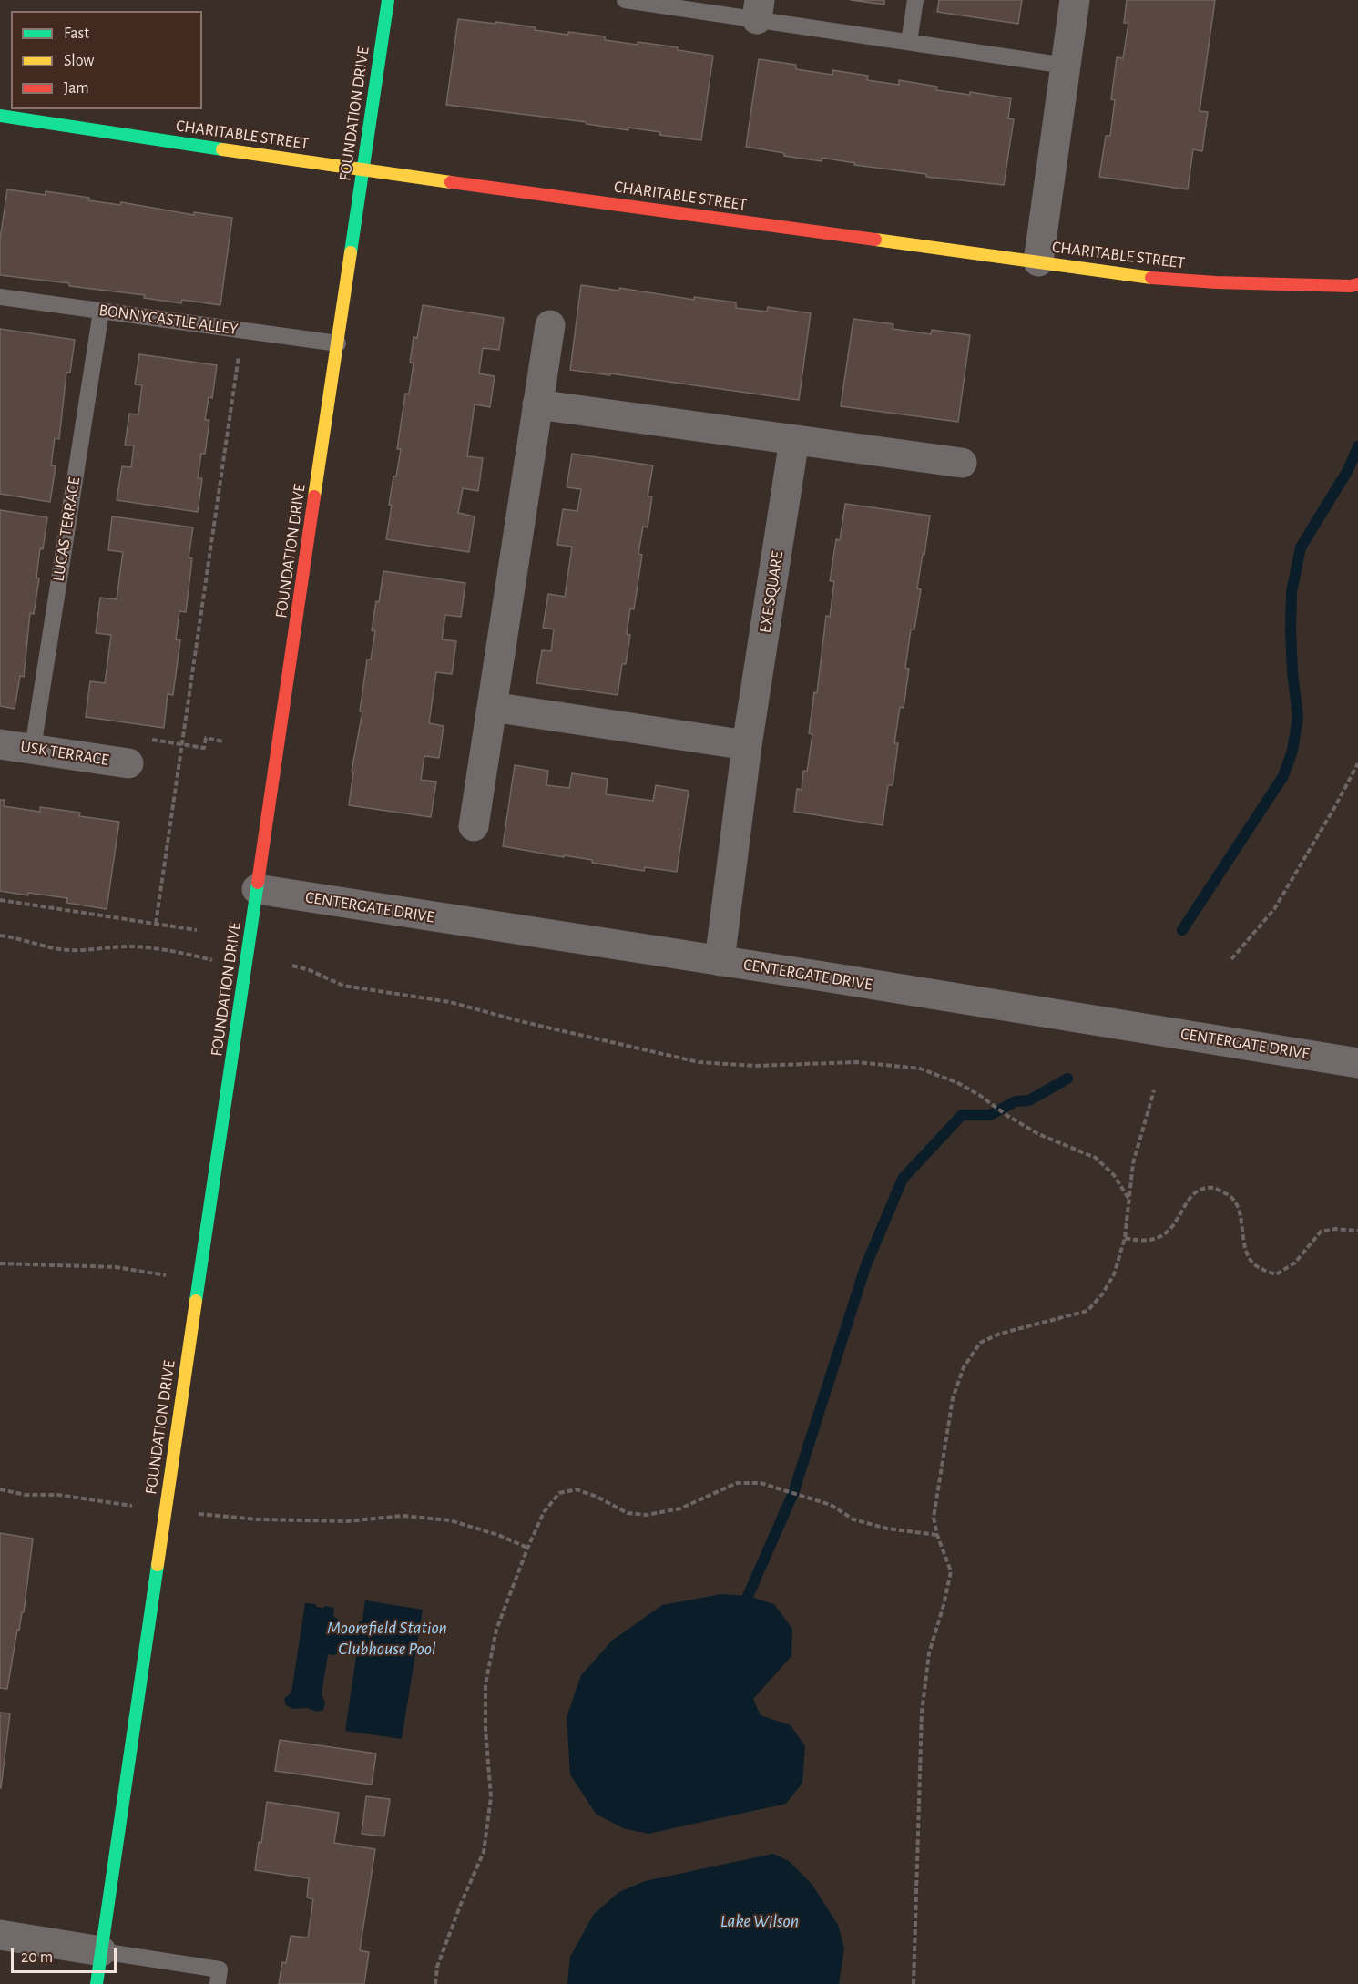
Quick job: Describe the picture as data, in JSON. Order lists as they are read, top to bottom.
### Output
{
  "streets": {
    "street": [
      "FOUNDATION DRIVE",
      "CHARITABLE STREET",
      "EXE SQUARE",
      "USK TERRACE",
      "CENTERGATE DRIVE"
    ],
    "lane": ["BONNYCASTLE ALLEY", "LUCAS TERRACE"]
  },
  "crossings": [
    ["FOUNDATION DRIVE", "CHARITABLE STREET"],
    ["FOUNDATION DRIVE", "BONNYCASTLE ALLEY"],
    ["FOUNDATION DRIVE", "CENTERGATE DRIVE"],
    ["BONNYCASTLE ALLEY", "LUCAS TERRACE"],
    ["LUCAS TERRACE", "USK TERRACE"],
    ["EXE SQUARE", "CENTERGATE DRIVE"]
  ],
  "water": ["Moorefield Station Clubhouse Pool", "Lake Wilson"],
  "legend": ["Fast", "Slow", "Jam"],
  "scale_bar": "20 m"
}
